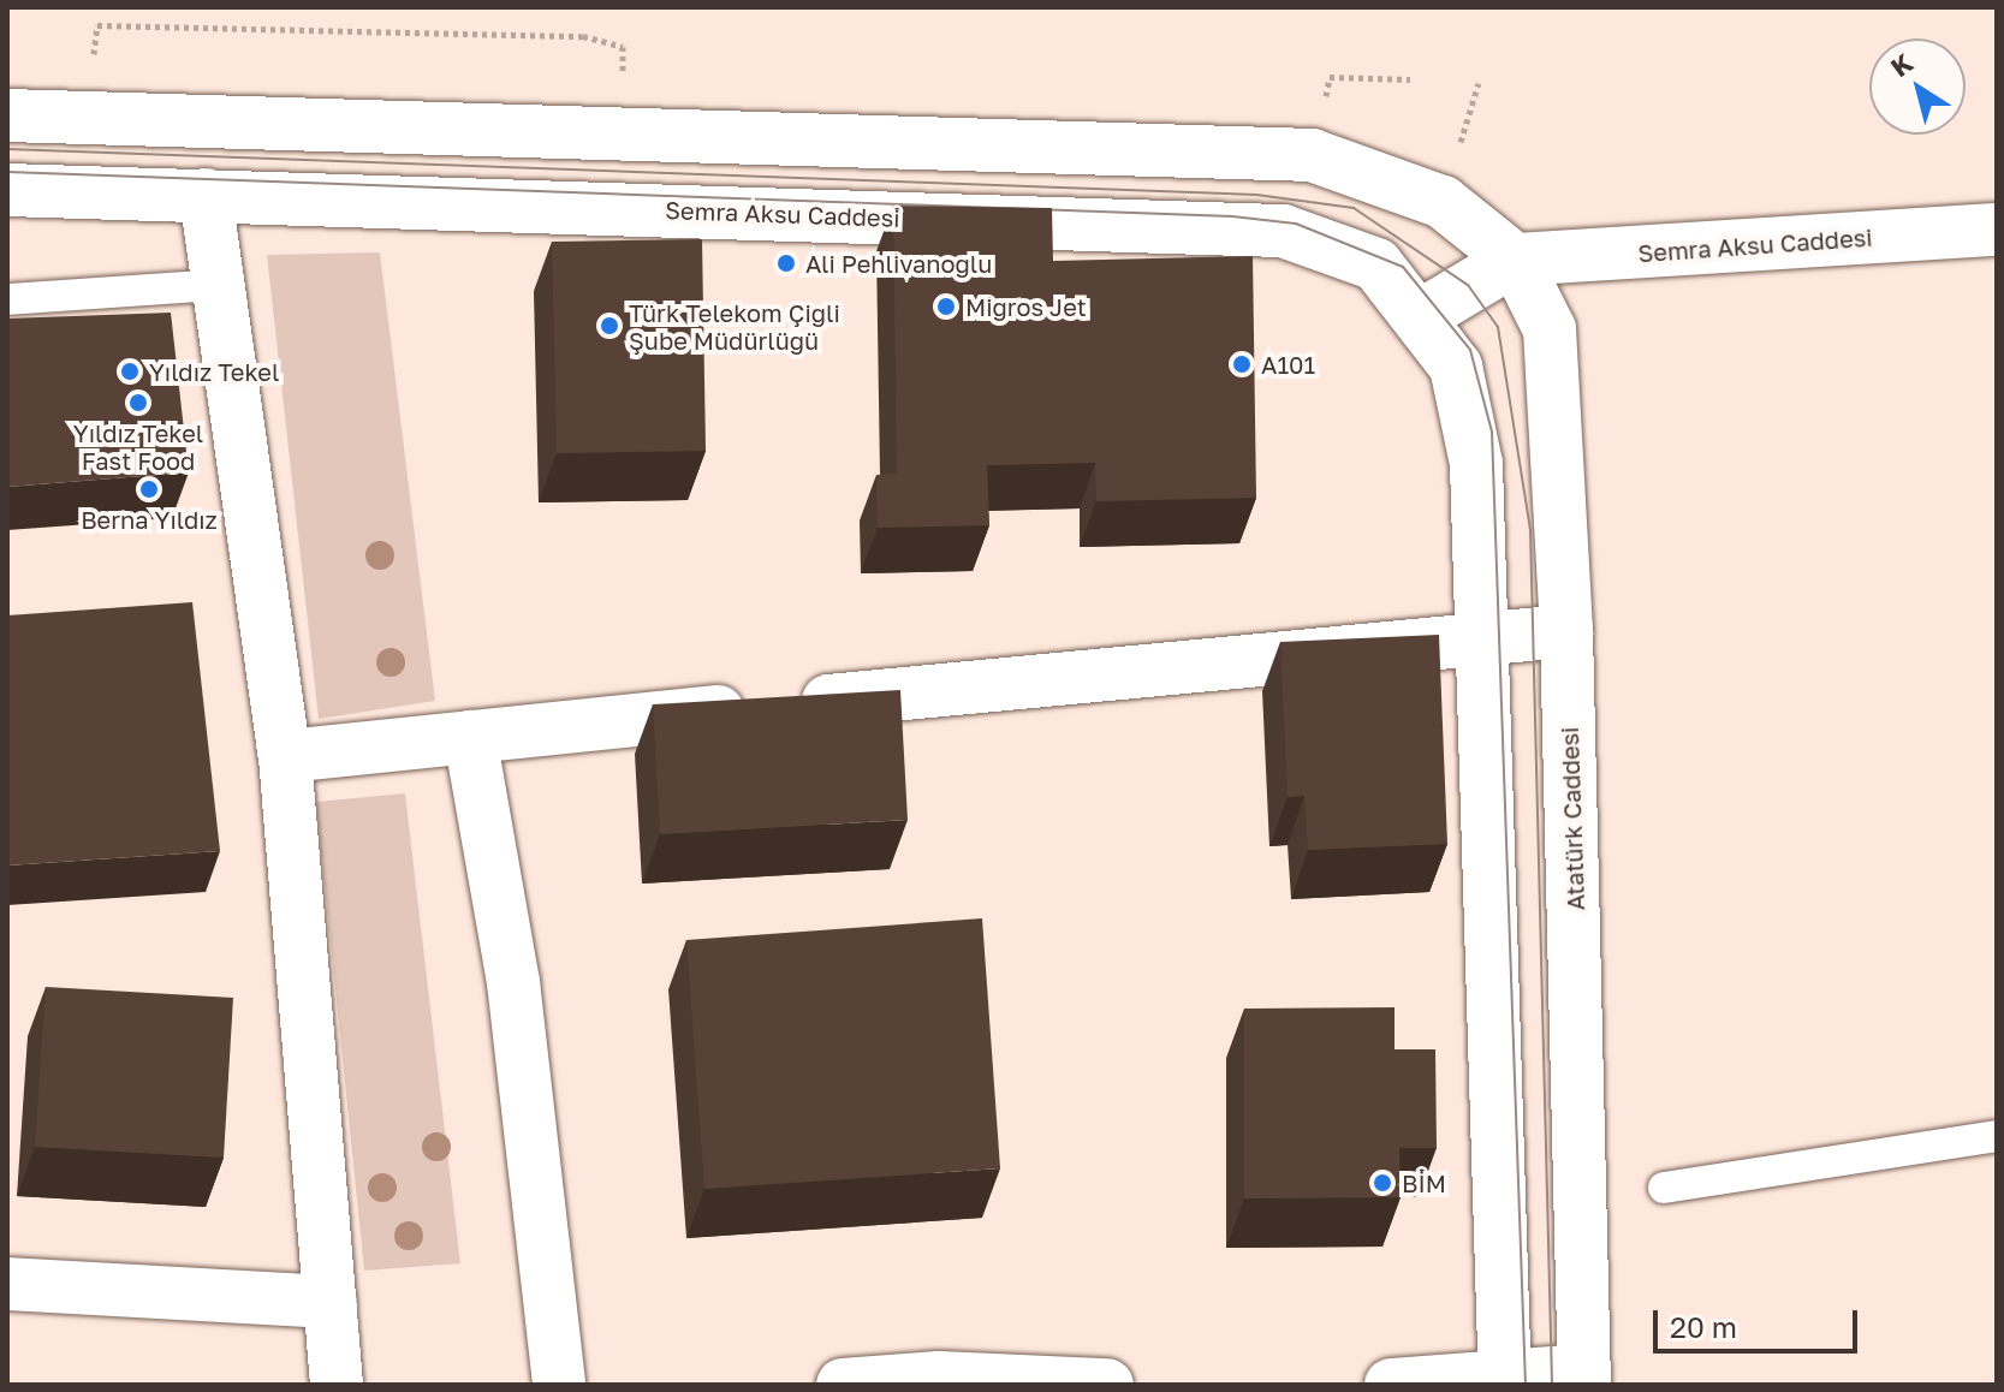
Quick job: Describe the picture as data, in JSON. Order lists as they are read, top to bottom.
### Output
{
  "streets": {
    "street": ["Semra Aksu Caddesi", "Atatürk Caddesi"]
  },
  "crossings": [
    ["Semra Aksu Caddesi", "Atatürk Caddesi"]
  ],
  "places": [
    "Ali Pehlivanoğlu",
    "Migros Jet",
    "Türk Telekom Çiğli Şube Müdürlüğü",
    "A101",
    "Yıldız Tekel",
    "Yıldız Tekel Fast Food",
    "Berna Yıldız",
    "BİM"
  ],
  "scale_bar": "20 m",
  "north": "top left"
}
